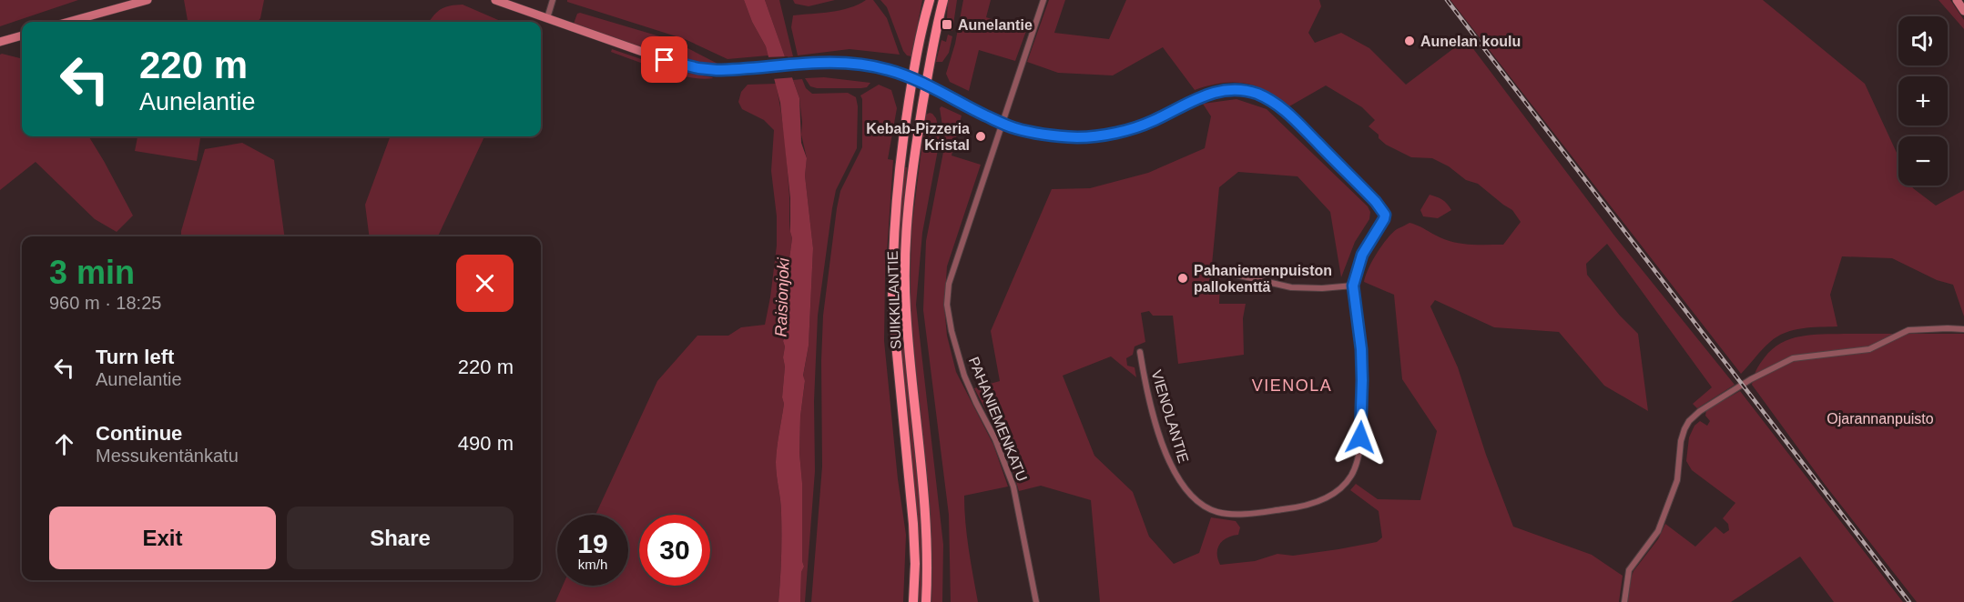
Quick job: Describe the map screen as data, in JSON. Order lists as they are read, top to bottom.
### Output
{
  "streets": {
    "main road": ["SUIKKILANTIE"],
    "street": ["VIENOLANTIE", "PAHANIEMENKATU"]
  },
  "crossings": [
    ["VIENOLANTIE", "PAHANIEMENKATU"]
  ],
  "districts": ["VIENOLA"],
  "water": ["Raisionjoki"],
  "parks": ["Ojarannanpuisto"],
  "places": {
    "transit": ["Aunelantie"],
    "other": ["Aunelan koulu", "Kebab-Pizzeria Kristal", "Pahaniemenpuiston pallokenttä"]
  },
  "page": {
    "map_buttons": ["+", "−"],
    "turn": ["220 m", "Aunelantie"],
    "heading": ["3 min", "960 m · 18:25"],
    "list": [
      {
        "name": "Turn left",
        "note": "Aunelantie",
        "value": "220 m"
      },
      {
        "name": "Continue",
        "note": "Messukentänkatu",
        "value": "490 m"
      }
    ],
    "buttons": ["Exit", "Share"],
    "speed": "19 km/h",
    "limit": "30"
  }
}
